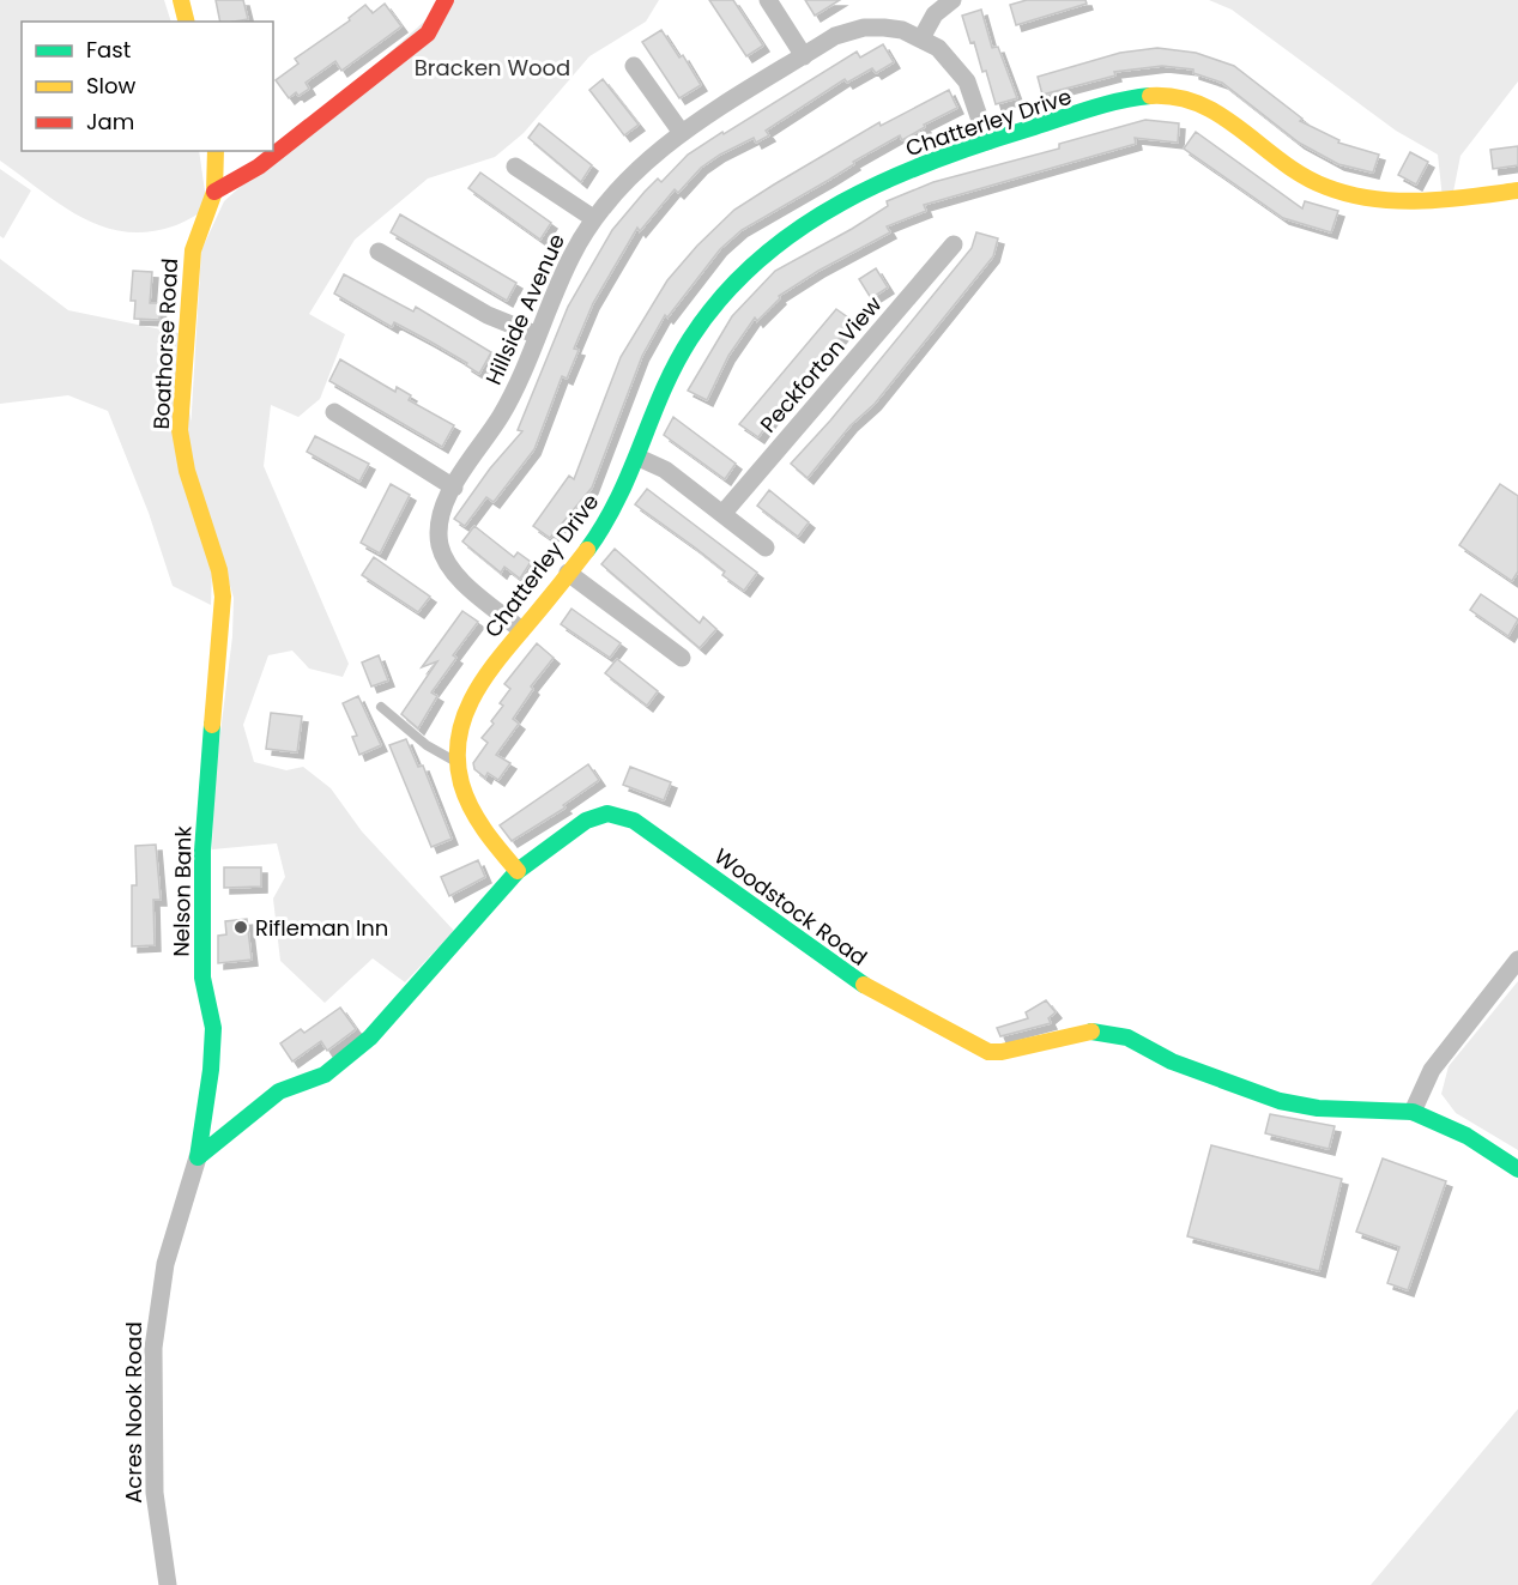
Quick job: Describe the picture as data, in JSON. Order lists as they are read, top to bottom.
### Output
{
  "streets": {
    "street": [
      "Chatterley Drive",
      "Hillside Avenue",
      "Boathorse Road",
      "Peckforton View",
      "Nelson Bank",
      "Woodstock Road",
      "Acres Nook Road"
    ]
  },
  "crossings": [
    ["Chatterley Drive", "Hillside Avenue"],
    ["Chatterley Drive", "Woodstock Road"],
    ["Boathorse Road", "Nelson Bank"],
    ["Nelson Bank", "Woodstock Road"],
    ["Nelson Bank", "Acres Nook Road"],
    ["Woodstock Road", "Acres Nook Road"]
  ],
  "parks": ["Bracken Wood"],
  "places": ["Rifleman Inn"],
  "legend": ["Fast", "Slow", "Jam"]
}
